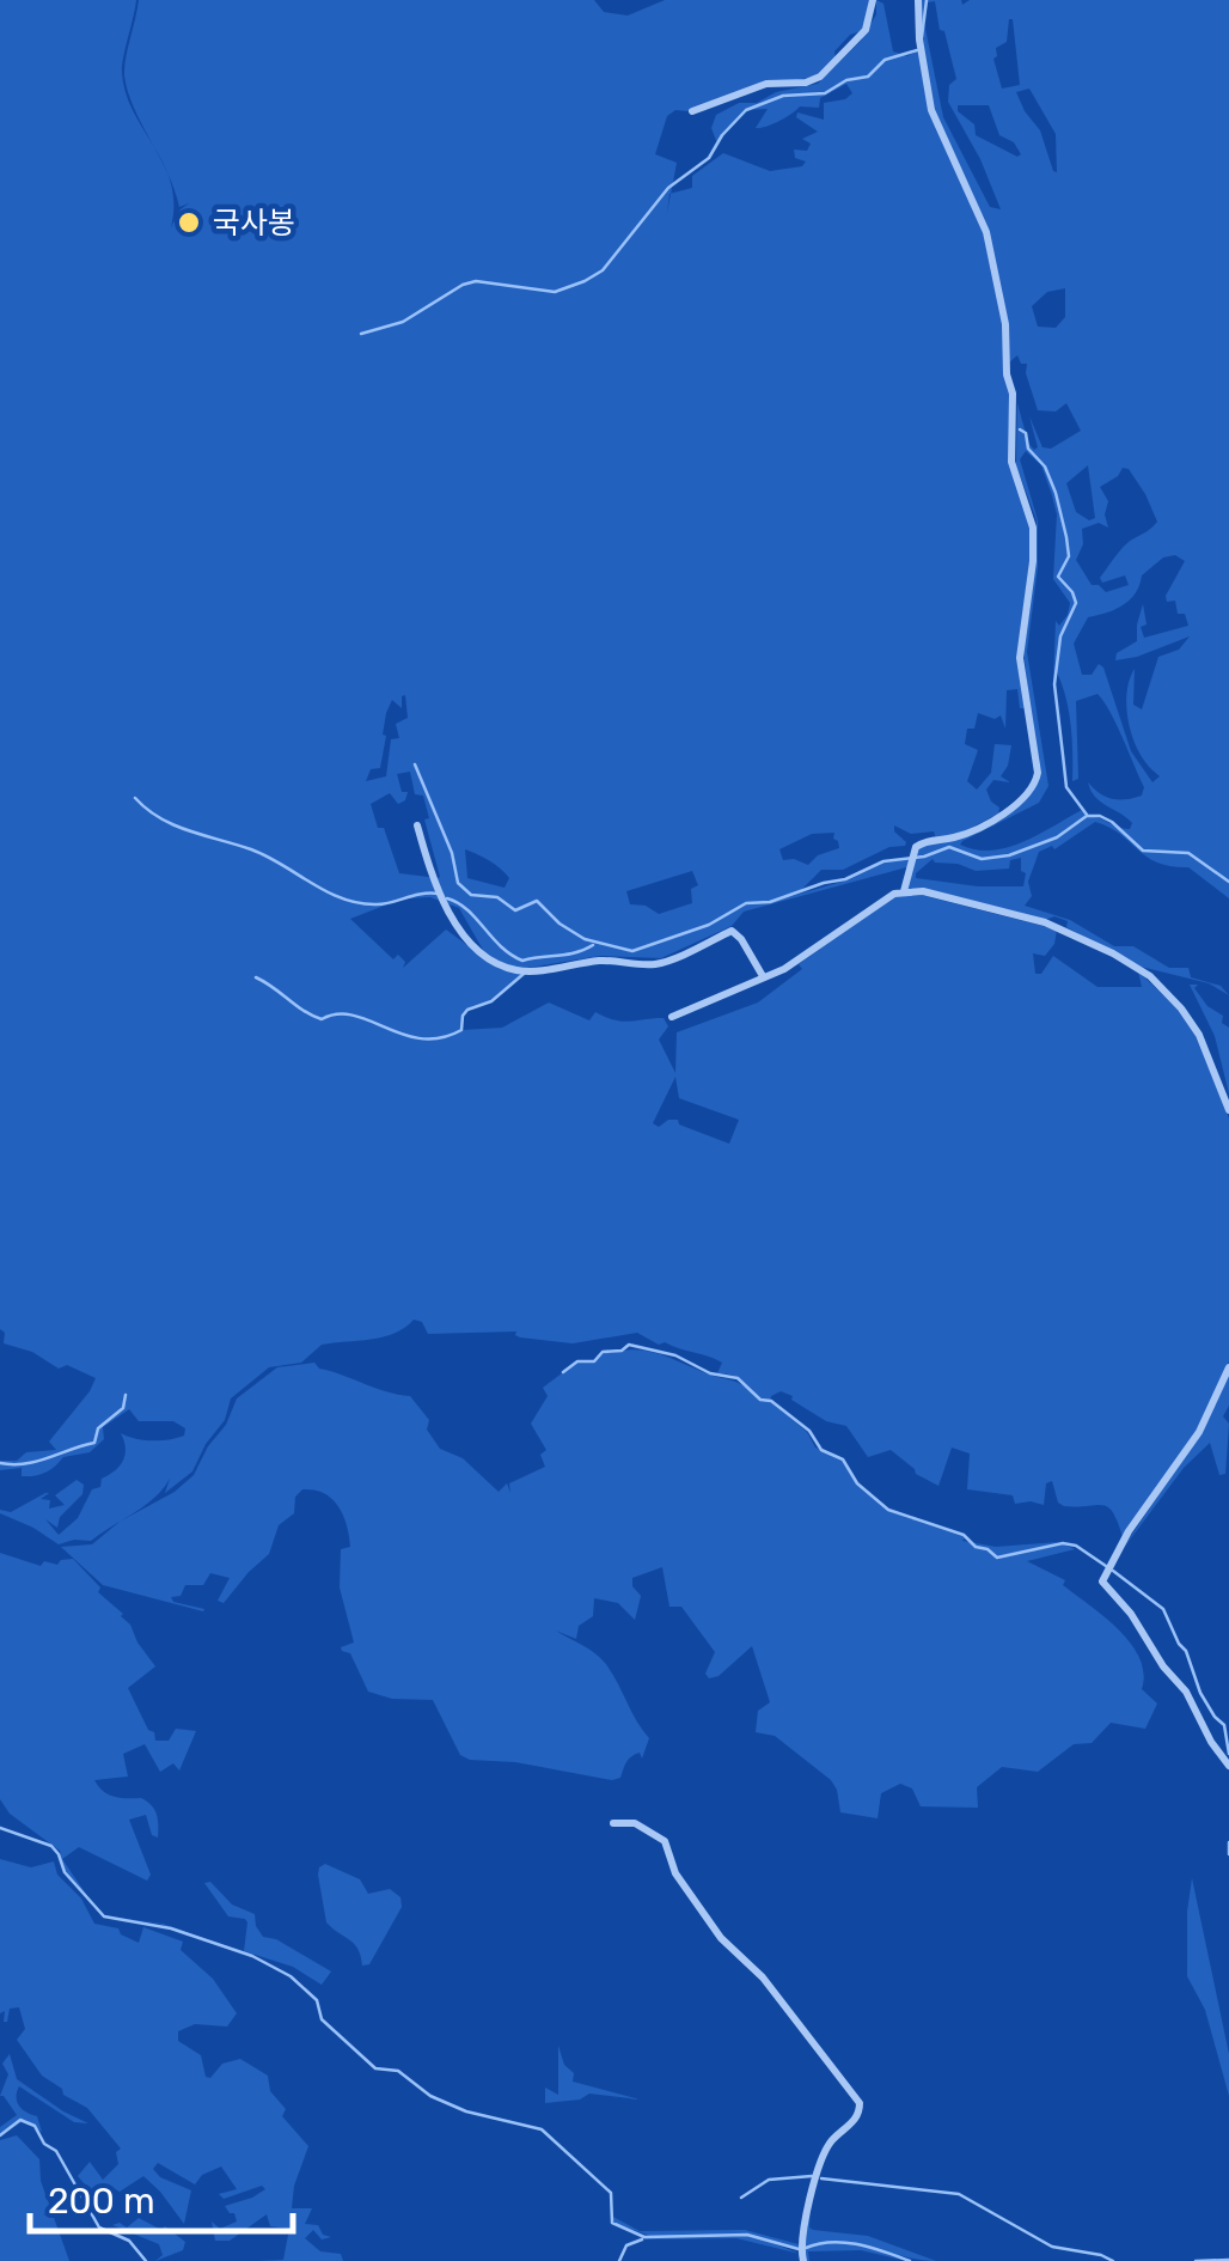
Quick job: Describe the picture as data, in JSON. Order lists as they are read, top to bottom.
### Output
{
  "places": ["국사봉"],
  "scale_bar": "200 m"
}
